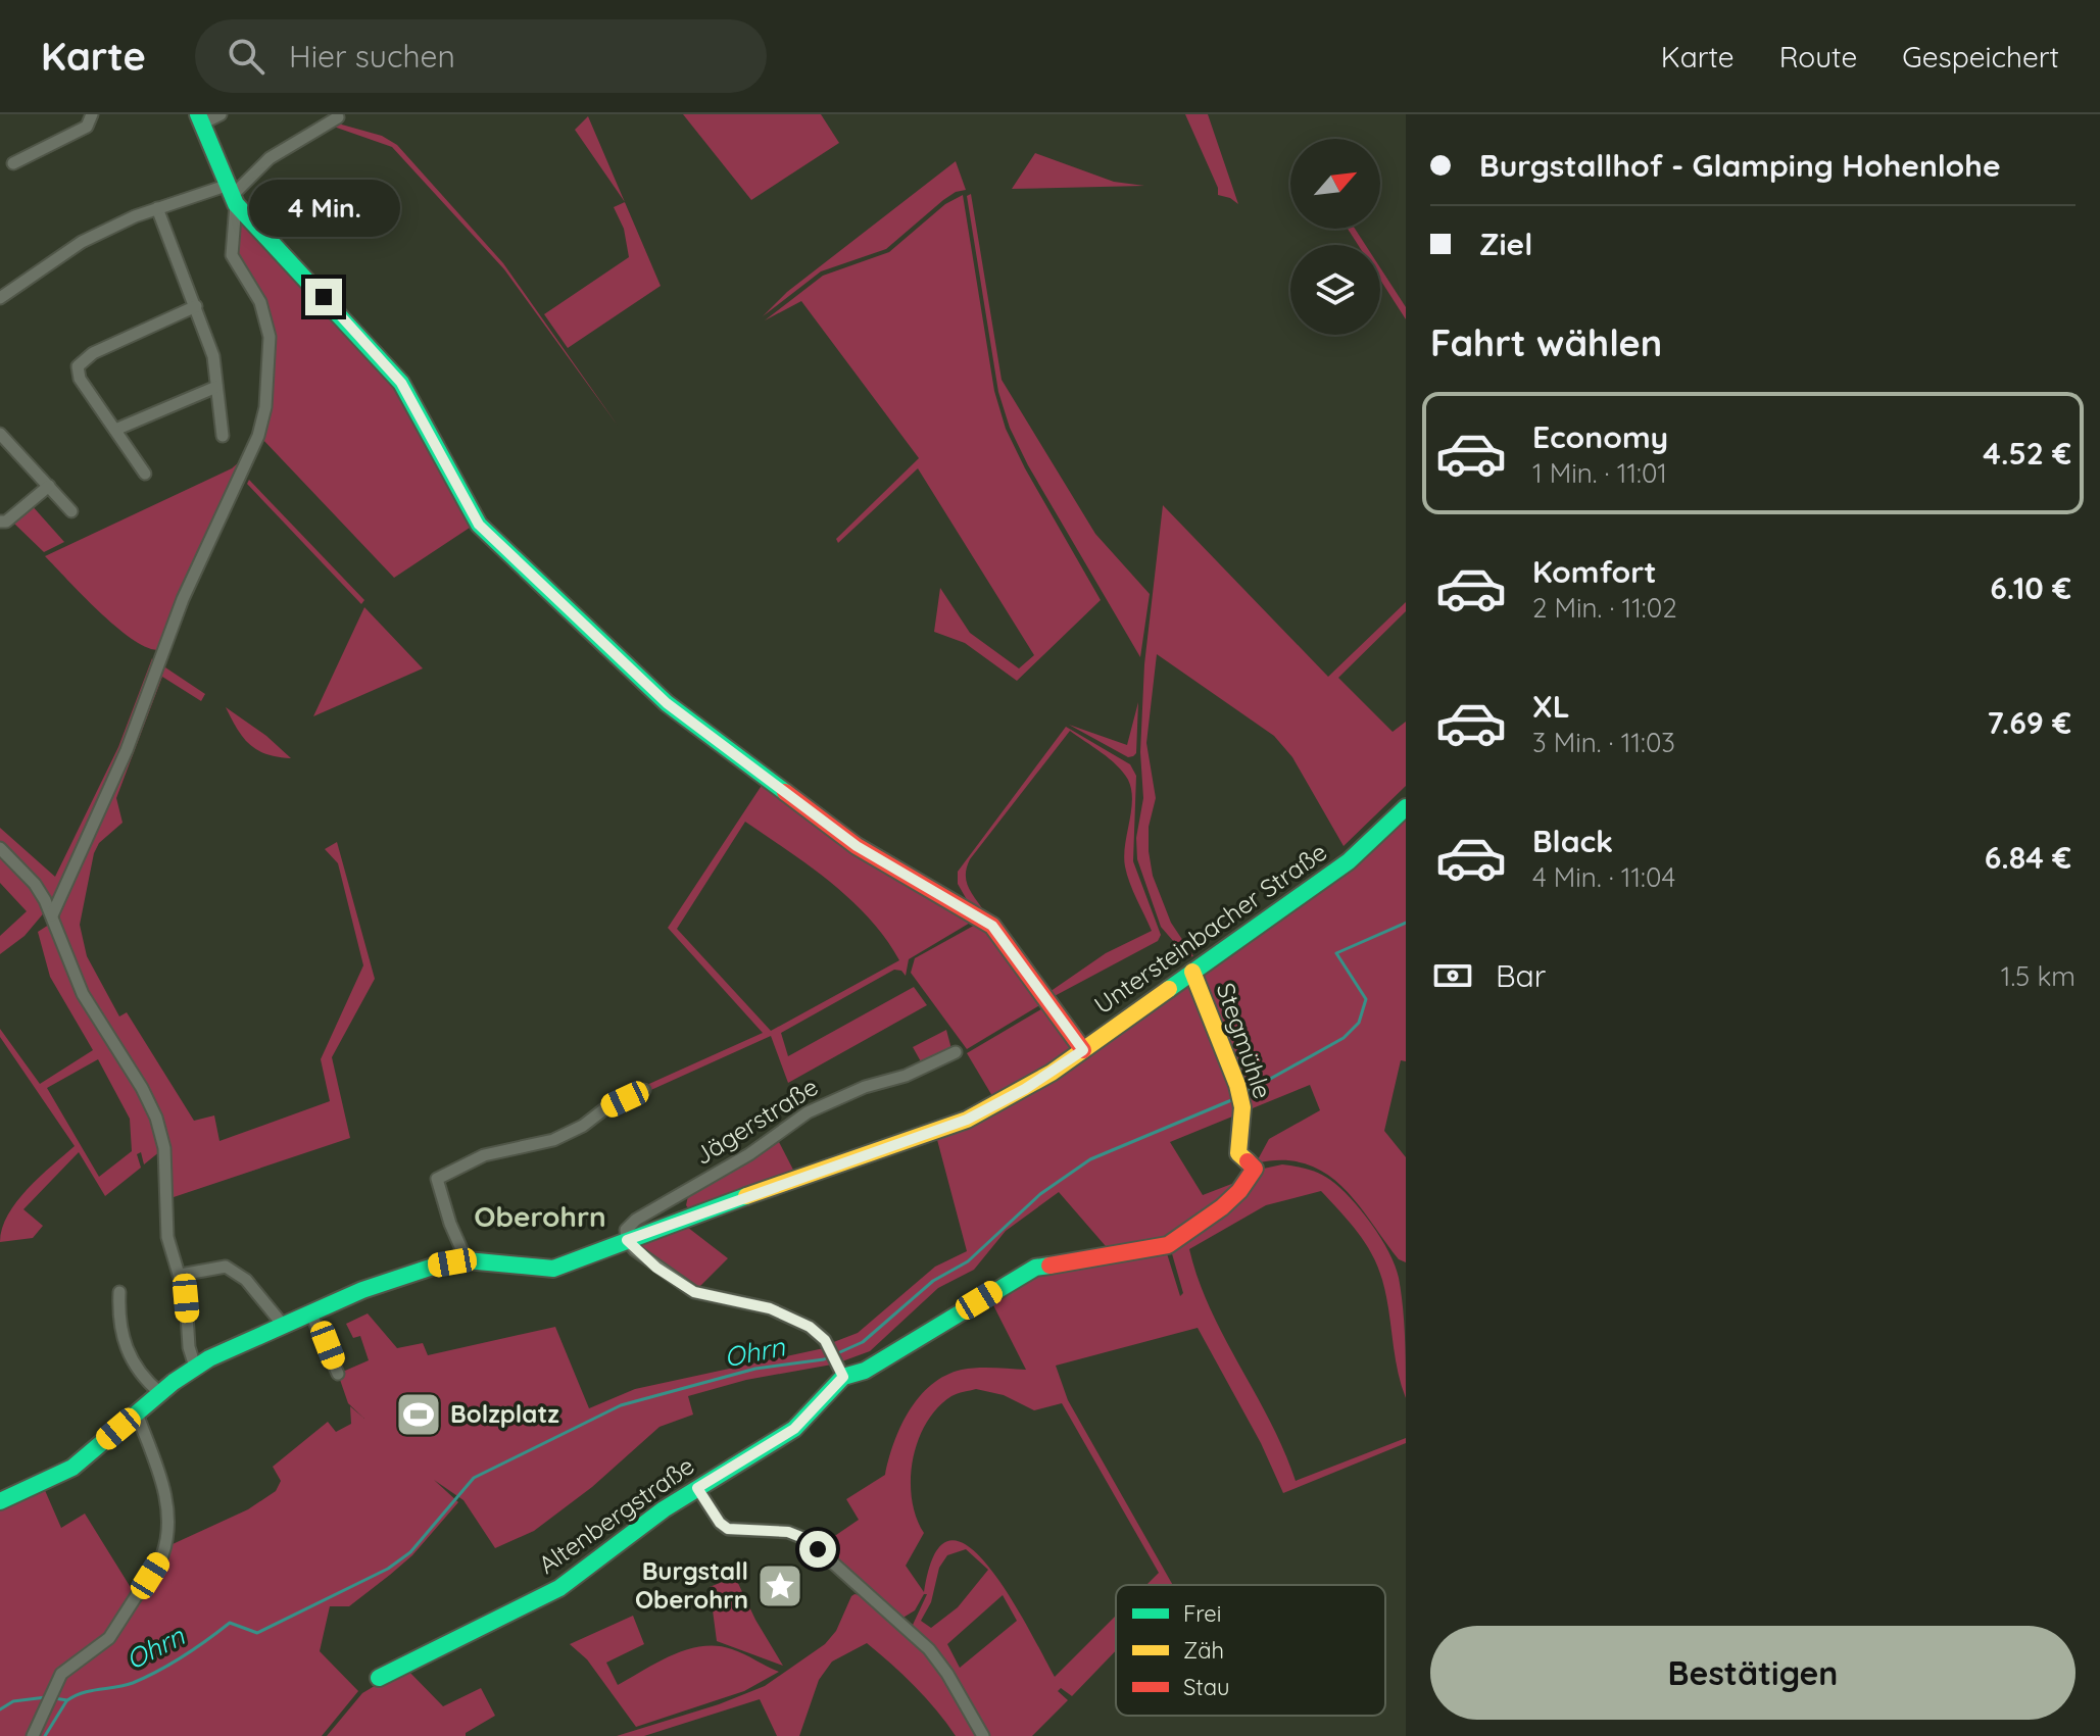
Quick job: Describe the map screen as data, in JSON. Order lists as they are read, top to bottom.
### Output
{
  "streets": {
    "street": [
      "Untersteinbacher Straße",
      "Stegmühle",
      "Jägerstraße",
      "Altenbergstraße"
    ]
  },
  "crossings": [
    ["Untersteinbacher Straße", "Stegmühle"],
    ["Untersteinbacher Straße", "Jägerstraße"],
    ["Stegmühle", "Altenbergstraße"]
  ],
  "districts": ["Oberohrn"],
  "water": ["Ohrn"],
  "places": {
    "sports": ["Bolzplatz"],
    "place": ["Burgstall Oberohrn"]
  },
  "legend": ["Frei", "Zäh", "Stau"],
  "north": "top right",
  "page": {
    "header": "Karte",
    "search": "Hier suchen",
    "nav": ["Karte", "Route", "Gespeichert"],
    "banner": ["Burgstallhof - Glamping Hohenlohe", "Ziel"],
    "bubble": "4 Min.",
    "heading": "Fahrt wählen",
    "list": [
      {
        "name": "Economy",
        "note": "1 Min. · 11:01",
        "value": "4.52 €"
      },
      {
        "name": "Komfort",
        "note": "2 Min. · 11:02",
        "value": "6.10 €"
      },
      {
        "name": "XL",
        "note": "3 Min. · 11:03",
        "value": "7.69 €"
      },
      {
        "name": "Black",
        "note": "4 Min. · 11:04",
        "value": "6.84 €"
      }
    ],
    "pay": ["Bar", "1.5 km"],
    "buttons": "Bestätigen"
  }
}
